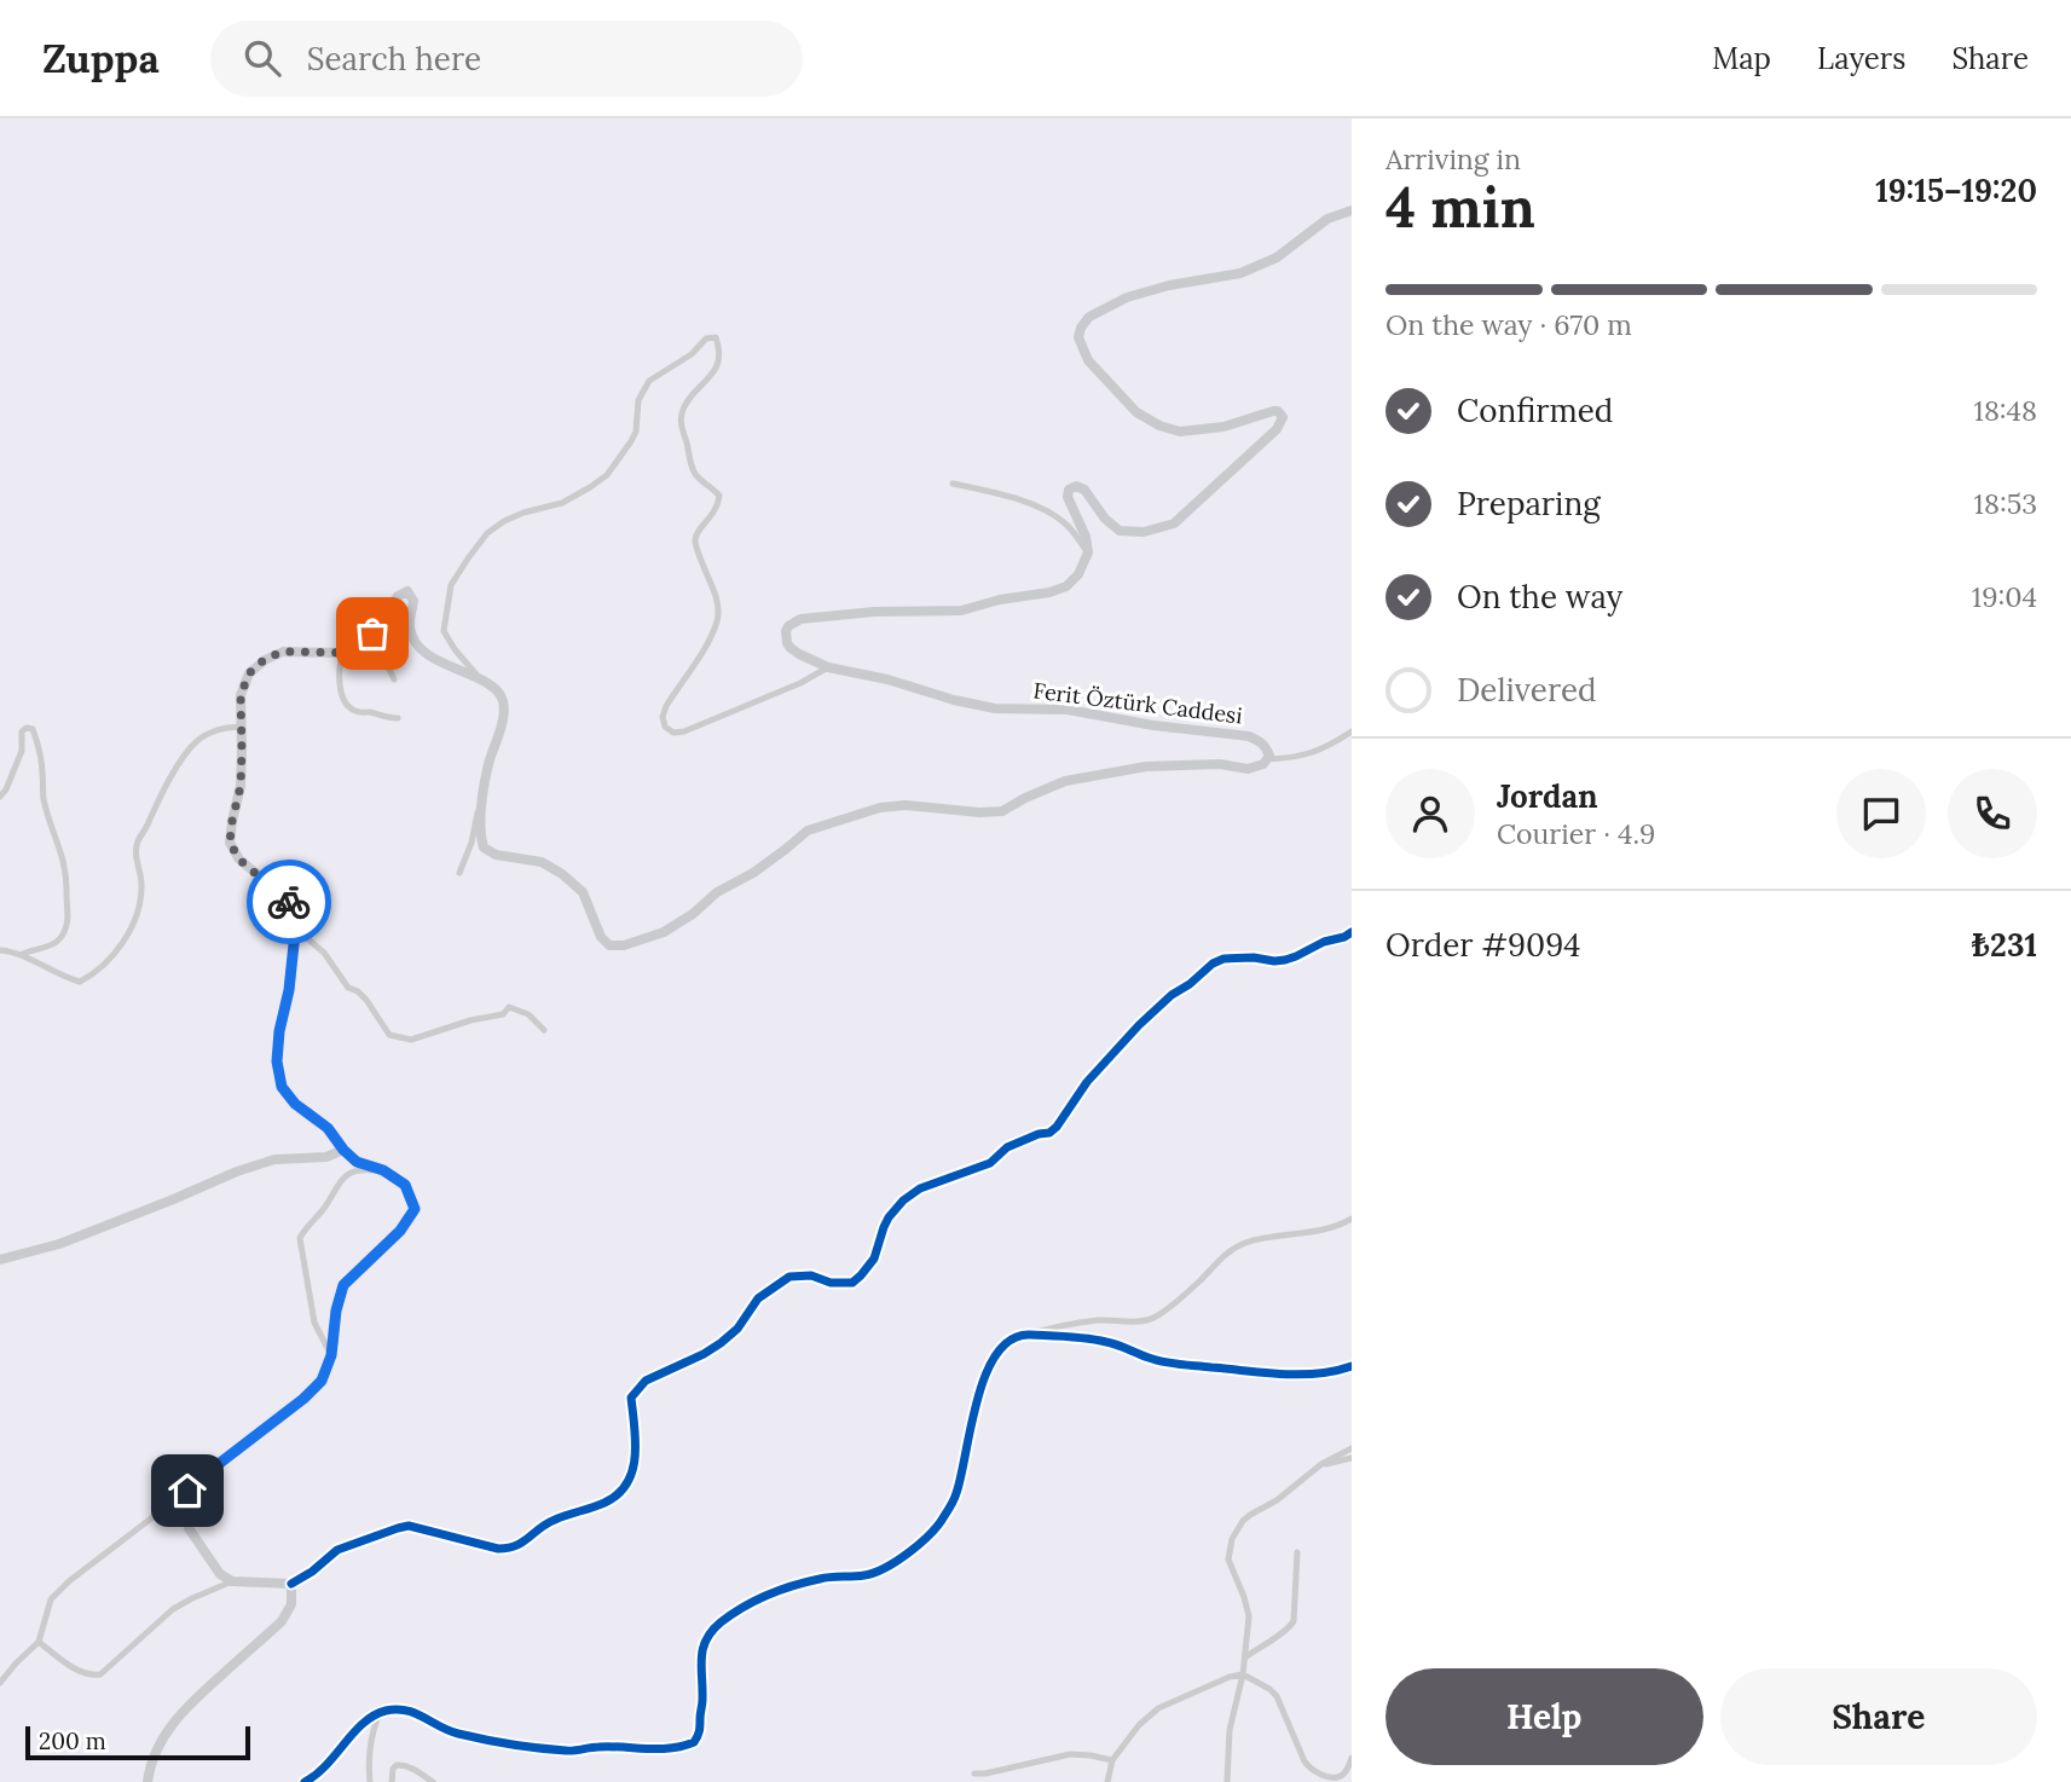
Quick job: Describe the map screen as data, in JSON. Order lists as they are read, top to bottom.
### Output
{
  "streets": {
    "main road": ["Ferit Öztürk Caddesi"]
  },
  "scale_bar": "200 m",
  "page": {
    "header": "Zuppa",
    "search": "Search here",
    "nav": ["Map", "Layers", "Share"],
    "heading": ["4 min", "Arriving in", "19:15–19:20"],
    "panel": [
      "Jordan",
      "Courier · 4.9",
      "Order #9094",
      "₺231"
    ],
    "bar": "On the way · 670 m",
    "list": [
      ["Confirmed", "18:48"],
      ["Preparing", "18:53"],
      ["On the way", "19:04"],
      "Delivered"
    ],
    "buttons": ["Help", "Share"],
    "scale": "200 m"
  }
}
